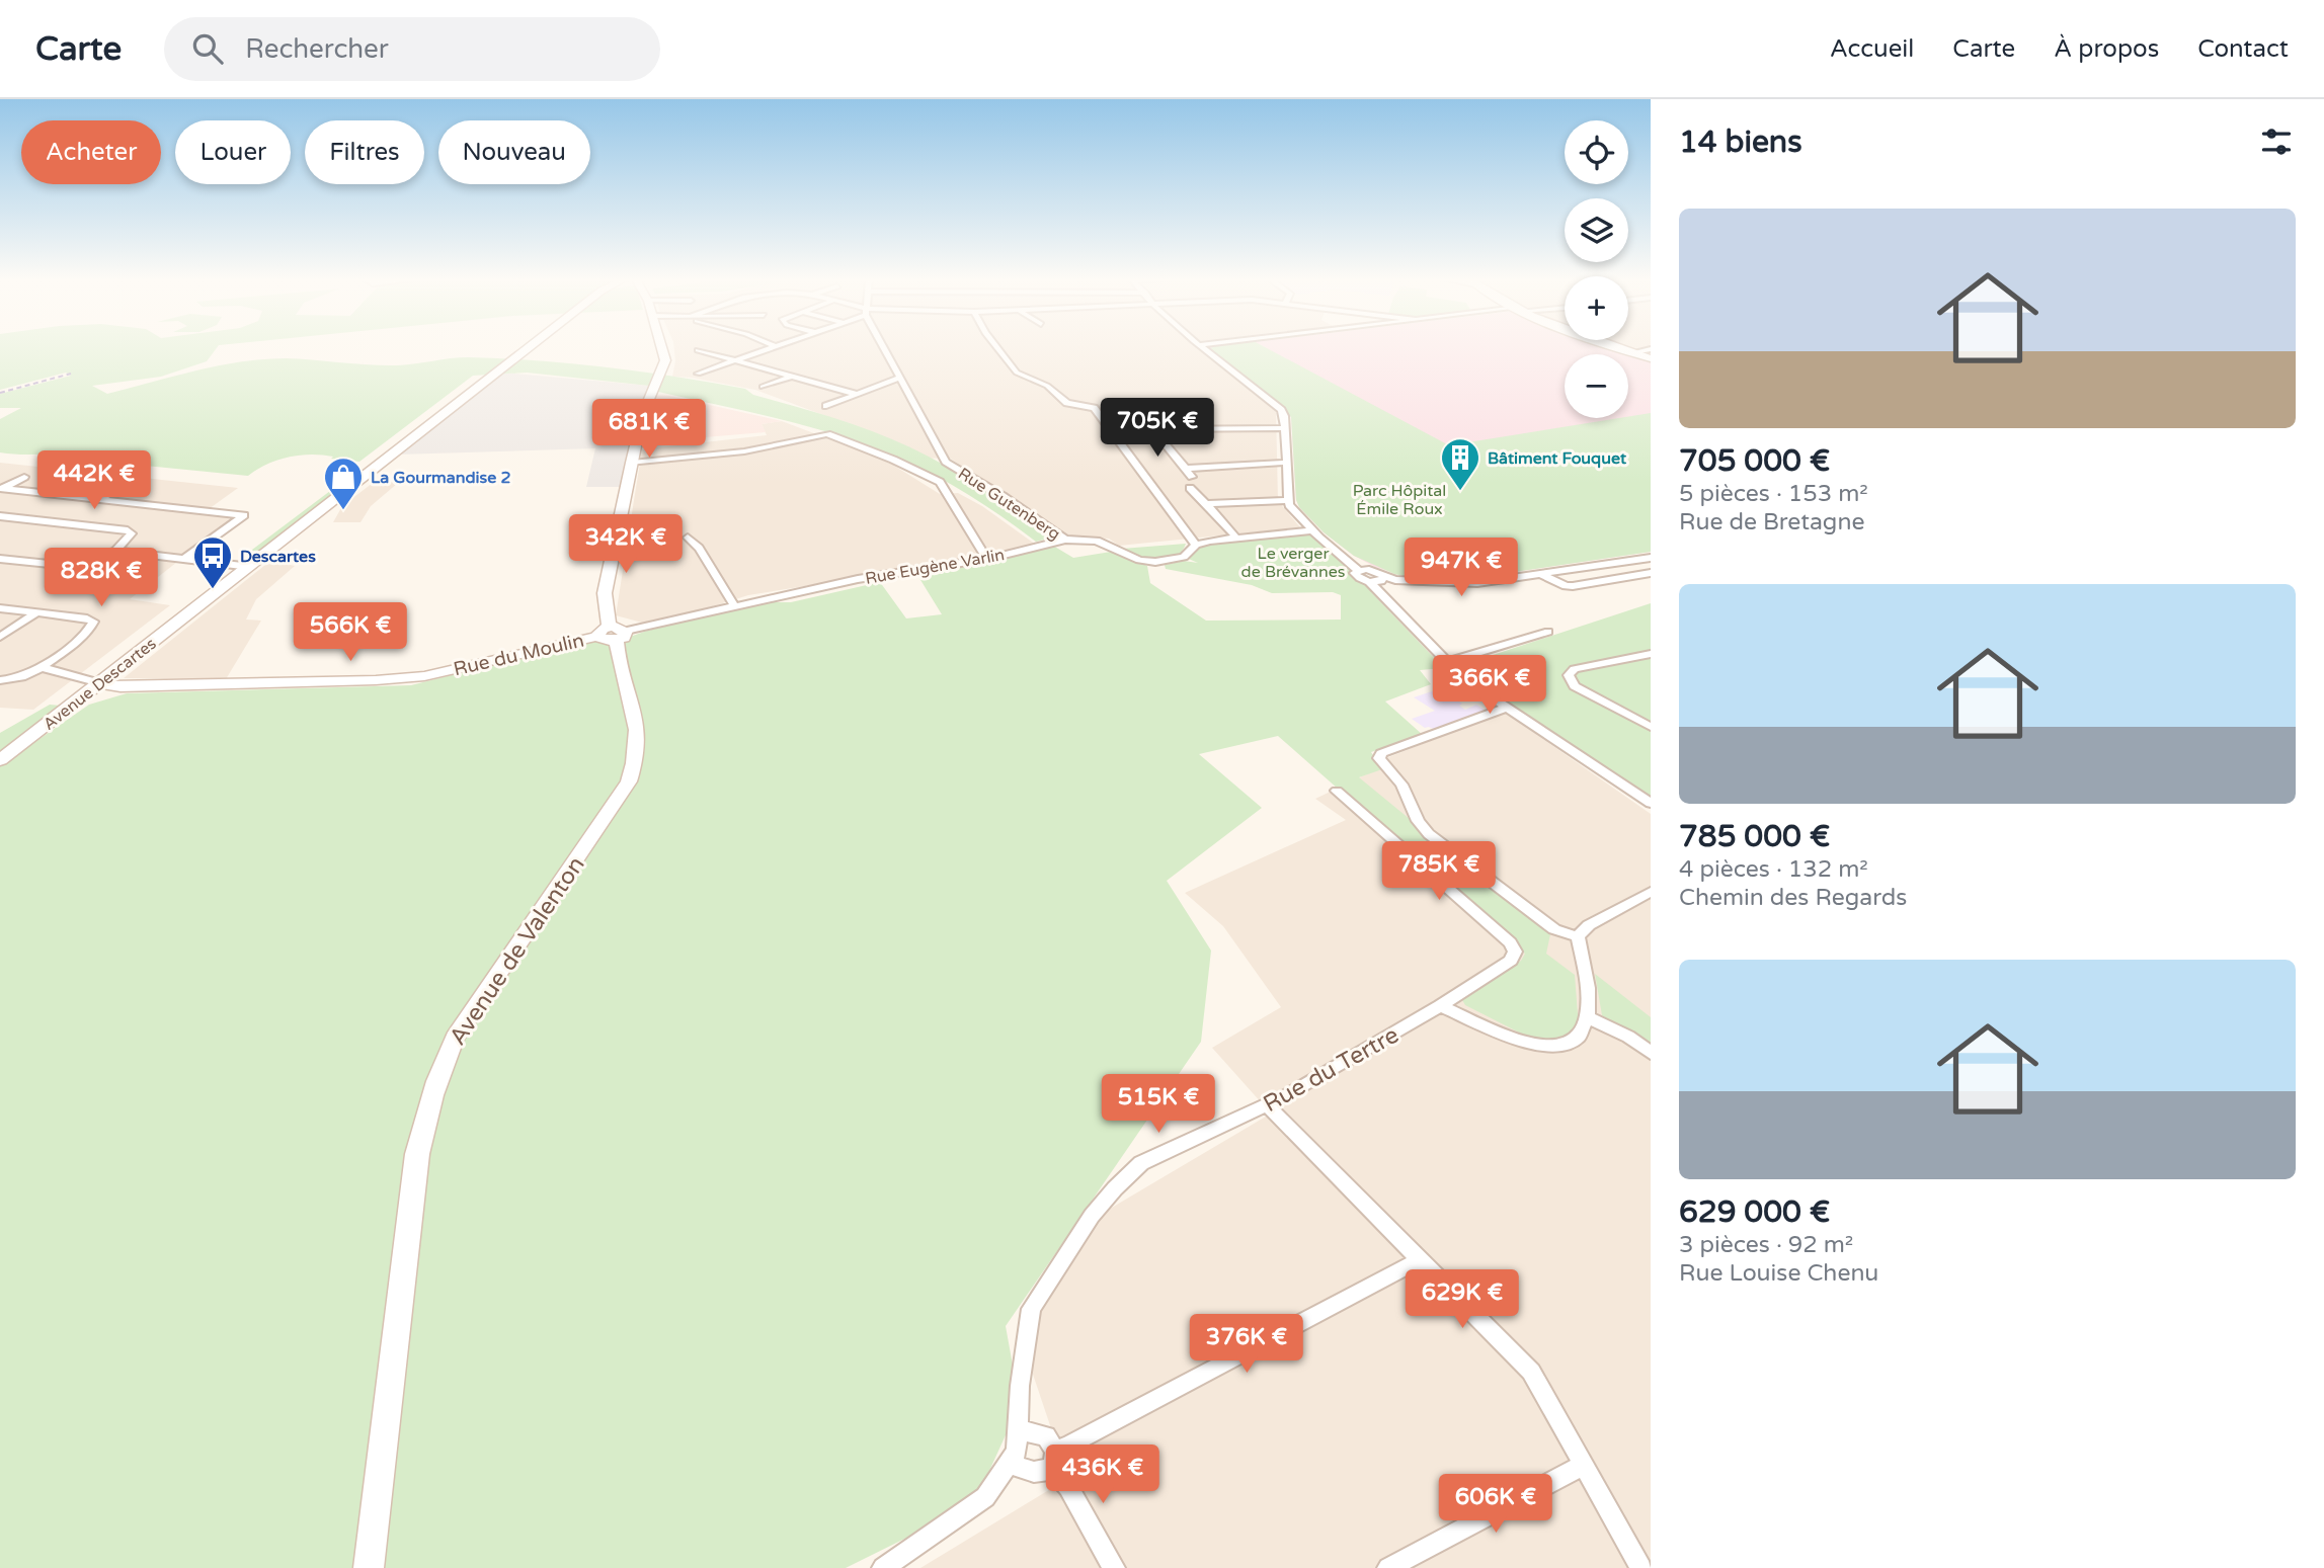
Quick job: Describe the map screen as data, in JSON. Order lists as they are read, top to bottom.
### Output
{
  "streets": {
    "main road": ["Rue du Moulin", "Avenue Descartes", "Avenue de Valenton"],
    "street": ["Rue Gutenberg", "Rue Eugène Varlin", "Rue du Tertre"]
  },
  "crossings": [
    ["Rue Gutenberg", "Rue Eugène Varlin"],
    ["Rue Eugène Varlin", "Rue du Moulin"],
    ["Rue Eugène Varlin", "Avenue de Valenton"],
    ["Rue du Moulin", "Avenue Descartes"],
    ["Rue du Moulin", "Avenue de Valenton"]
  ],
  "parks": ["Parc Hôpital Émile Roux", "Le verger de Brévannes"],
  "places": {
    "building": ["Bâtiment Fouquet"],
    "shop": ["La Gourmandise 2"],
    "bus stop": ["Descartes"]
  },
  "page": {
    "header": "Carte",
    "search": "Rechercher",
    "nav": [
      "Accueil",
      "Carte",
      "À propos",
      "Contact"
    ],
    "heading": "14 biens",
    "map_buttons": ["+", "−"],
    "chip": [
      "Acheter",
      "Louer",
      "Filtres",
      "Nouveau"
    ],
    "list": [
      {
        "name": "705 000 €",
        "note": "5 pièces · 153 m² · Rue de Bretagne"
      },
      {
        "name": "785 000 €",
        "note": "4 pièces · 132 m² · Chemin des Regards"
      },
      {
        "name": "629 000 €",
        "note": "3 pièces · 92 m² · Rue Louise Chenu"
      }
    ],
    "price": [
      "705K €",
      "681K €",
      "442K €",
      "342K €",
      "947K €",
      "828K €",
      "566K €",
      "366K €",
      "785K €",
      "515K €",
      "629K €",
      "376K €",
      "436K €",
      "606K €"
    ]
  }
}
